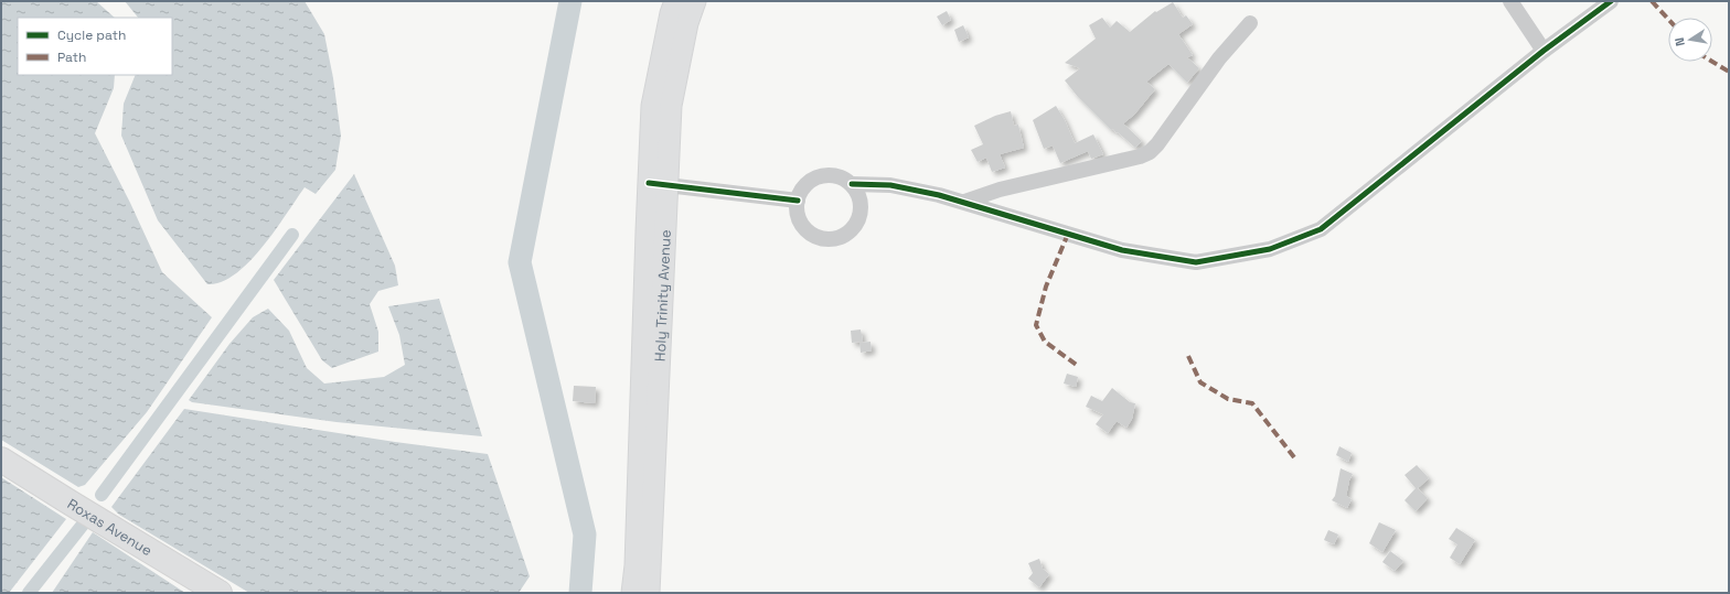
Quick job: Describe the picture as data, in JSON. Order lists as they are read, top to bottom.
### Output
{
  "streets": {
    "main road": ["Holy Trinity Avenue", "Roxas Avenue"]
  },
  "legend": ["Cycle path", "Path"],
  "north": "left"
}
